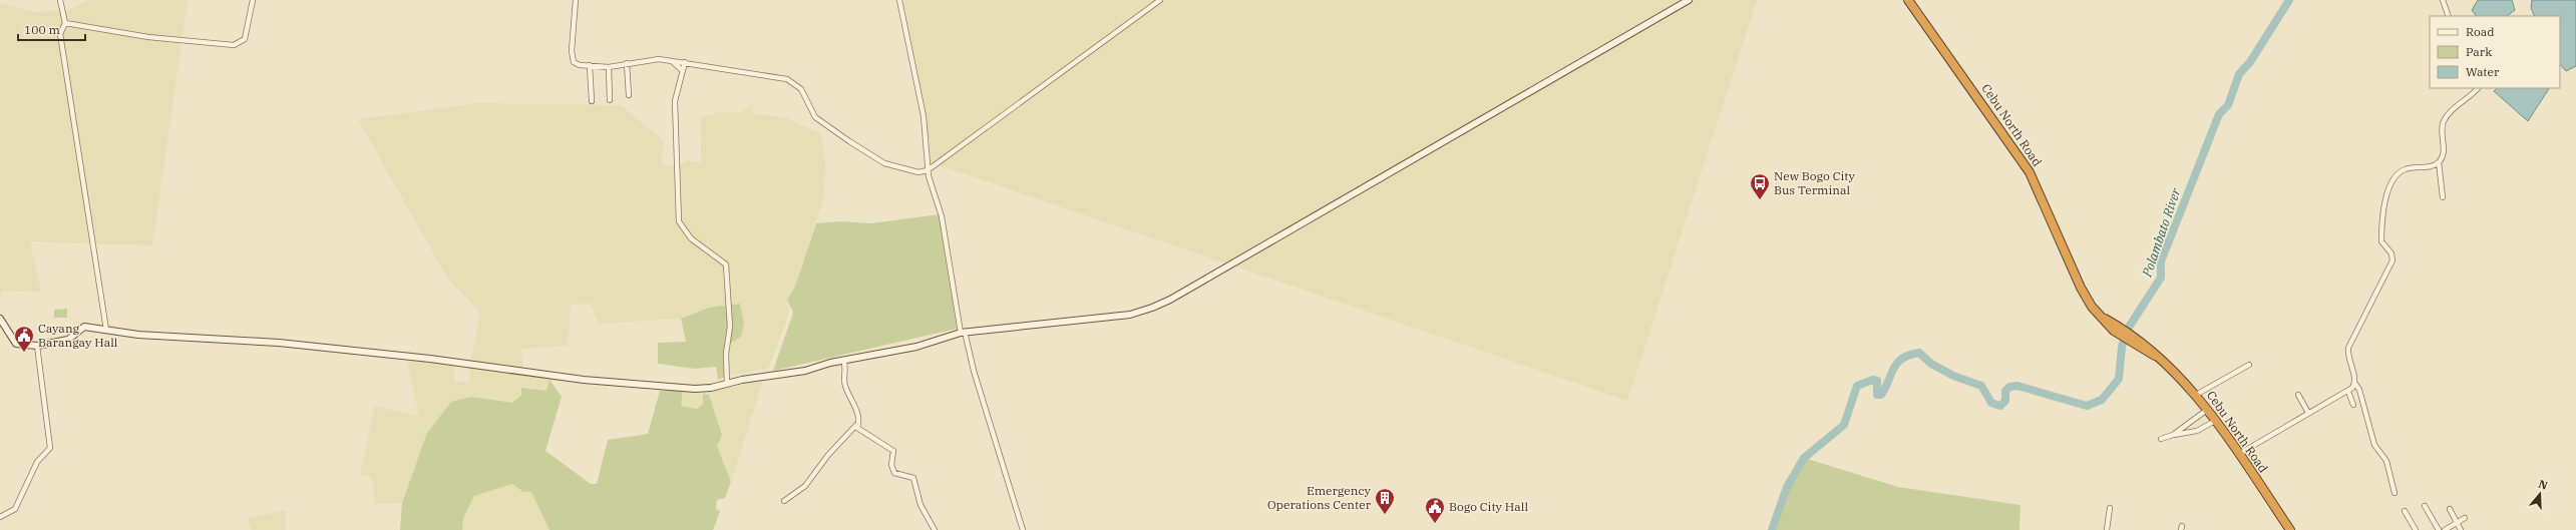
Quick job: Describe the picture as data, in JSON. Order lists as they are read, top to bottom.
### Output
{
  "streets": {
    "highway": ["Cebu North Road"]
  },
  "water": ["Polambato River"],
  "places": {
    "bus stop": ["New Bogo City Bus Terminal"],
    "public building": ["Cayang Barangay Hall", "Bogo City Hall"],
    "building": ["Emergency Operations Center"]
  },
  "legend": ["Road", "Park", "Water"],
  "scale_bar": "100 m",
  "north": "top"
}
